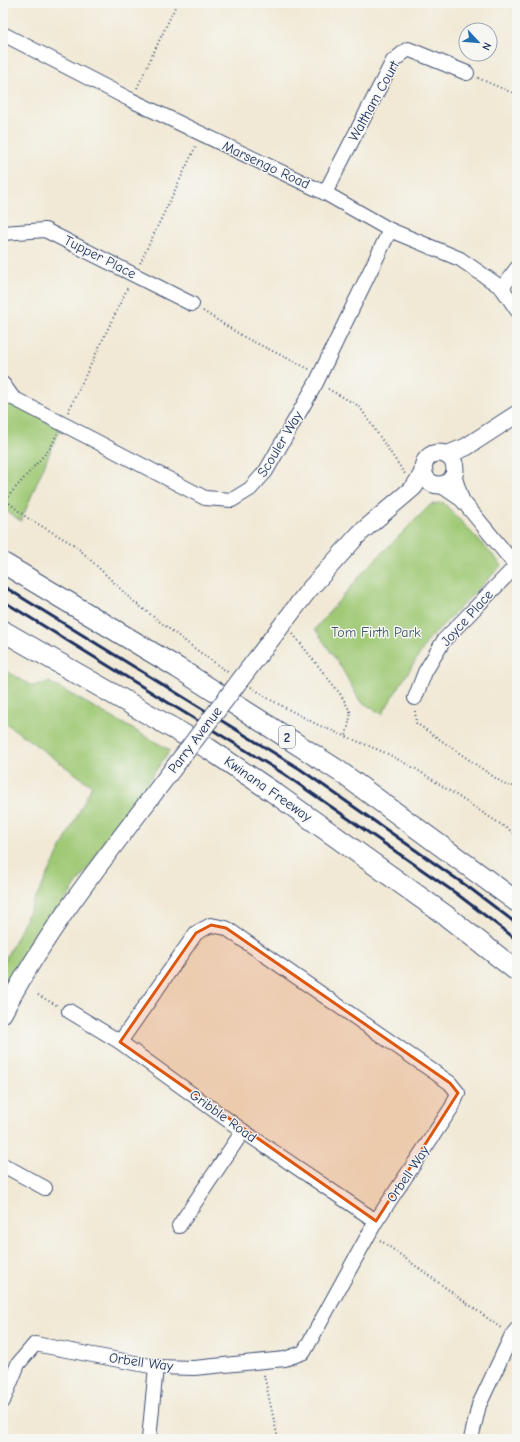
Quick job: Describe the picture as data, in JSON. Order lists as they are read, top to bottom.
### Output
{
  "streets": {
    "highway": ["2", "Kwinana Freeway"],
    "main road": ["Parry Avenue"],
    "street": [
      "Waltham Court",
      "Marsengo Road",
      "Tupper Place",
      "Scouler Way",
      "Joyce Place",
      "Gribble Road",
      "Orbell Way"
    ]
  },
  "crossings": [
    ["Waltham Court", "Marsengo Road"],
    ["Marsengo Road", "Scouler Way"],
    ["Gribble Road", "Orbell Way"]
  ],
  "parks": ["Tom Firth Park"],
  "north": "bottom right"
}
